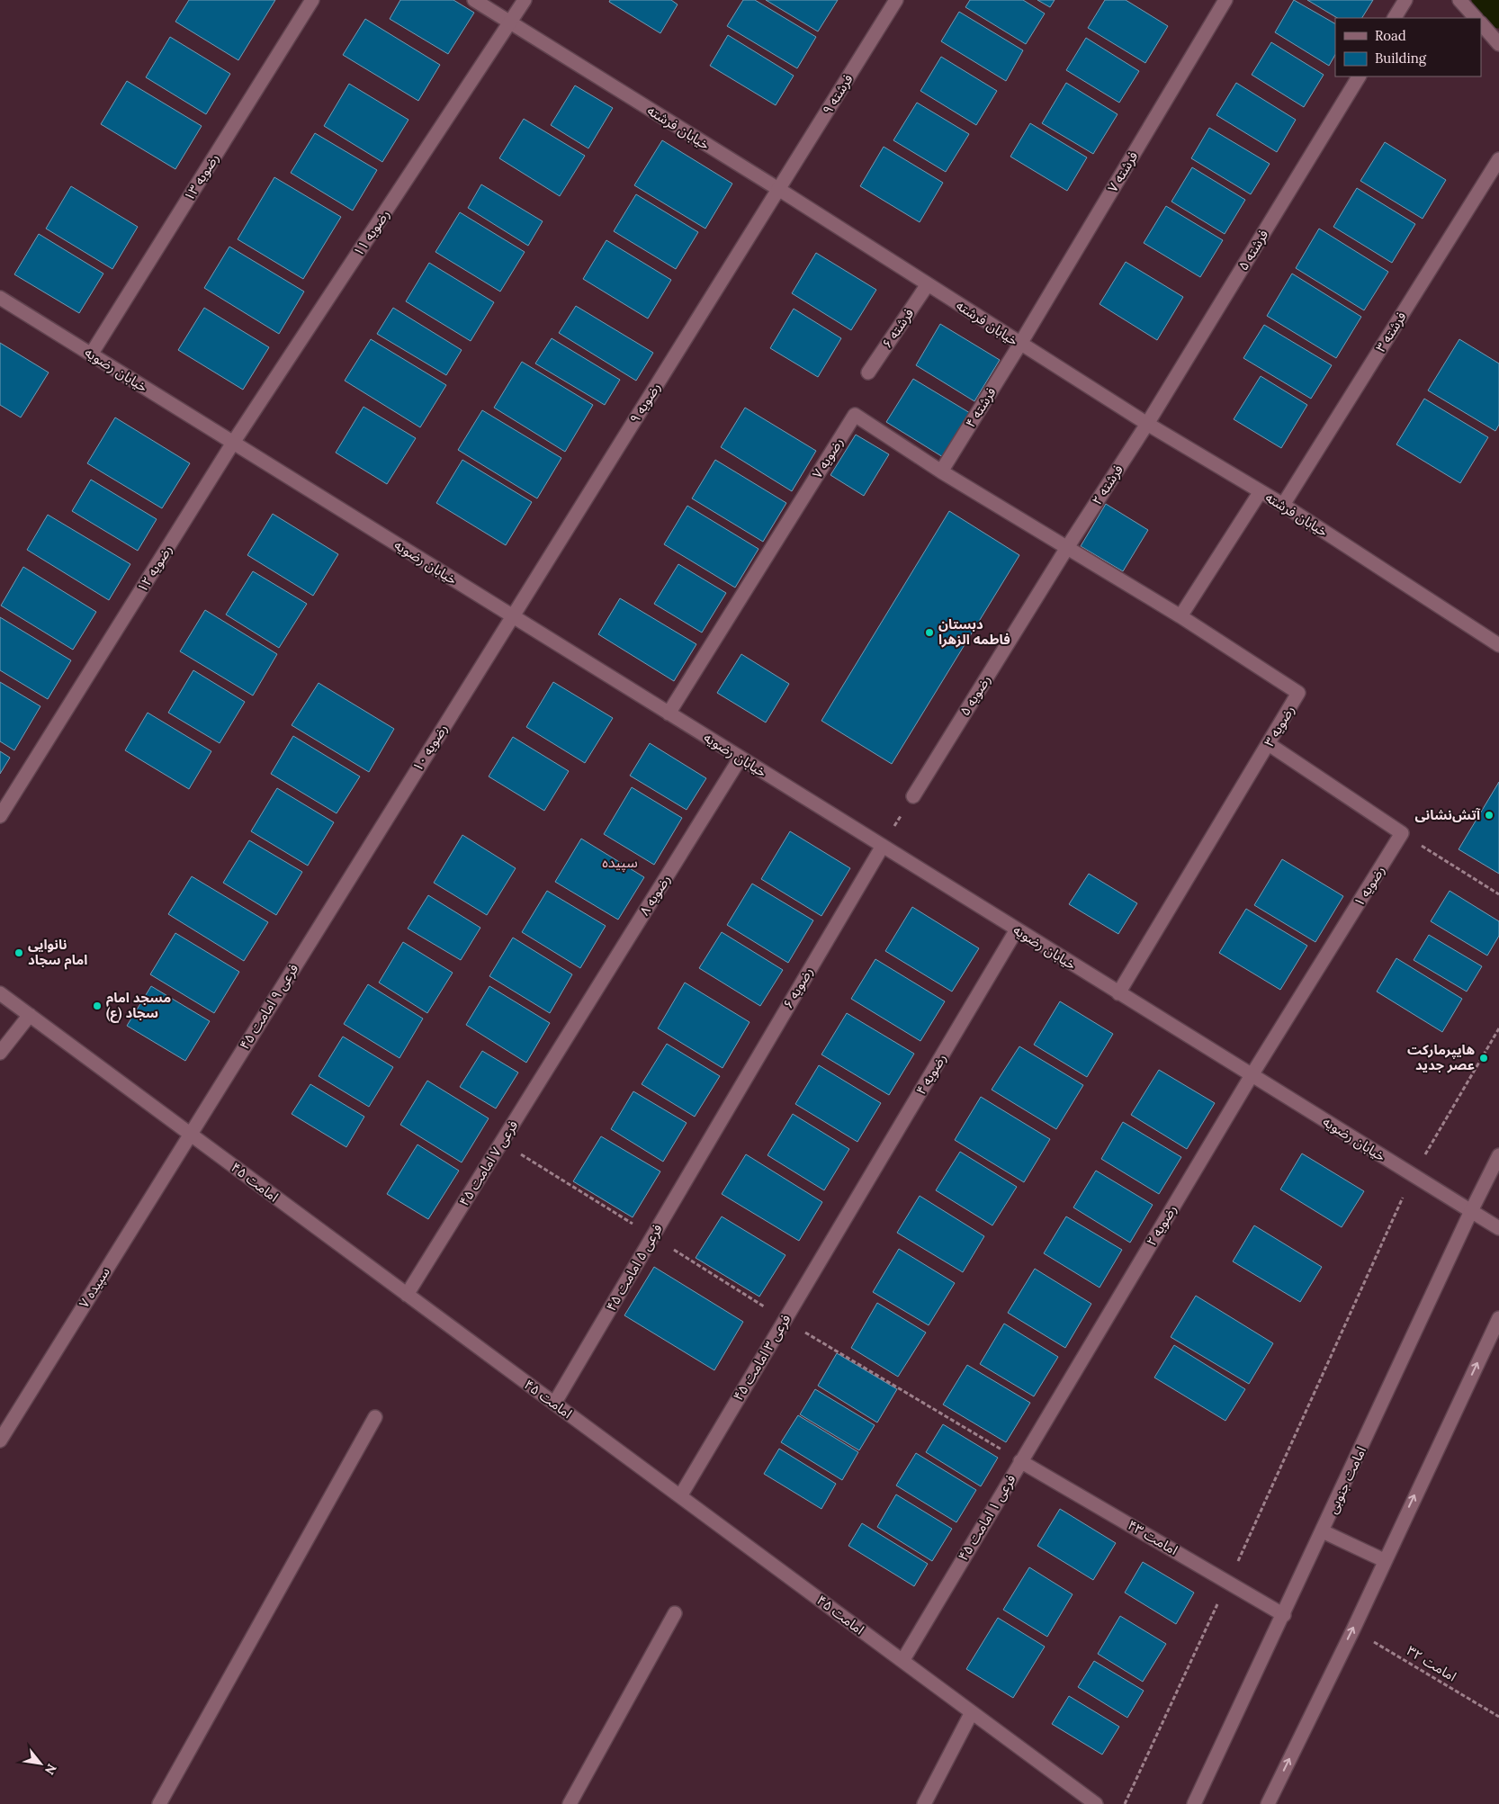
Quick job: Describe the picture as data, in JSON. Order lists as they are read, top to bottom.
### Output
{
  "streets": {
    "street": [
      "فرشته ۹",
      "خیابان فرشته",
      "فرشته ۷",
      "رضویه ۱۳",
      "رضویه ۱۱",
      "فرشته ۵",
      "فرشته ۶",
      "فرشته ۳",
      "خیابان رضویه",
      "رضویه ۹",
      "فرشته ۴",
      "رضویه ۷",
      "فرشته ۲",
      "رضویه ۱۲",
      "رضویه ۵",
      "رضویه ۳",
      "رضویه ۱۰",
      "رضویه ۱",
      "رضویه ۸",
      "رضویه ۶",
      "فرعی ۹ امامت ۴۵",
      "رضویه ۴",
      "فرعی ۷ امامت ۴۵",
      "امامت ۴۵",
      "رضویه ۲",
      "فرعی ۵ امامت ۴۵",
      "سپیده ۷",
      "فرعی ۳ امامت ۴۵",
      "امامت جنوبی",
      "فرعی ۱ امامت ۴۵",
      "امامت ۴۳"
    ],
    "path": ["امامت ۳۲"]
  },
  "crossings": [
    ["فرشته ۹", "خیابان فرشته"],
    ["فرشته ۹", "رضویه ۹"],
    ["خیابان فرشته", "فرشته ۷"],
    ["خیابان فرشته", "رضویه ۱۱"],
    ["خیابان فرشته", "فرشته ۵"],
    ["خیابان فرشته", "فرشته ۶"],
    ["خیابان فرشته", "فرشته ۳"],
    ["خیابان فرشته", "رضویه ۹"],
    ["خیابان فرشته", "فرشته ۴"],
    ["خیابان فرشته", "فرشته ۲"],
    ["فرشته ۷", "فرشته ۴"],
    ["رضویه ۱۳", "خیابان رضویه"],
    ["رضویه ۱۱", "خیابان رضویه"],
    ["رضویه ۱۱", "رضویه ۱۲"],
    ["فرشته ۵", "فرشته ۲"],
    ["خیابان رضویه", "رضویه ۹"],
    ["خیابان رضویه", "رضویه ۷"],
    ["خیابان رضویه", "رضویه ۱۲"],
    ["خیابان رضویه", "رضویه ۳"],
    ["خیابان رضویه", "رضویه ۱۰"],
    ["خیابان رضویه", "رضویه ۱"],
    ["خیابان رضویه", "رضویه ۸"],
    ["خیابان رضویه", "رضویه ۶"],
    ["خیابان رضویه", "رضویه ۴"],
    ["خیابان رضویه", "رضویه ۲"],
    ["خیابان رضویه", "امامت جنوبی"],
    ["رضویه ۹", "رضویه ۱۰"],
    ["فرشته ۴", "رضویه ۷"],
    ["رضویه ۷", "فرشته ۲"],
    ["رضویه ۷", "رضویه ۵"],
    ["رضویه ۷", "رضویه ۳"],
    ["فرشته ۲", "رضویه ۵"],
    ["فرشته ۲", "رضویه ۳"],
    ["رضویه ۵", "رضویه ۳"],
    ["رضویه ۱۰", "فرعی ۹ امامت ۴۵"],
    ["رضویه ۱", "رضویه ۲"],
    ["رضویه ۸", "فرعی ۷ امامت ۴۵"],
    ["رضویه ۶", "فرعی ۵ امامت ۴۵"],
    ["فرعی ۹ امامت ۴۵", "امامت ۴۵"],
    ["فرعی ۹ امامت ۴۵", "سپیده ۷"],
    ["رضویه ۴", "فرعی ۳ امامت ۴۵"],
    ["فرعی ۷ امامت ۴۵", "امامت ۴۵"],
    ["امامت ۴۵", "فرعی ۵ امامت ۴۵"],
    ["امامت ۴۵", "سپیده ۷"],
    ["امامت ۴۵", "فرعی ۳ امامت ۴۵"],
    ["امامت ۴۵", "فرعی ۱ امامت ۴۵"],
    ["رضویه ۲", "فرعی ۱ امامت ۴۵"],
    ["امامت جنوبی", "امامت ۴۳"],
    ["فرعی ۱ امامت ۴۵", "امامت ۴۳"]
  ],
  "districts": ["سپیده"],
  "places": [
    "دبستان فاطمه الزهرا",
    "آتش‌نشانی",
    "نانوایی امام سجاد",
    "مسجد امام سجاد (ع)",
    "هایپرمارکت عصر جدید"
  ],
  "legend": ["Road", "Building"],
  "north": "bottom right"
}
